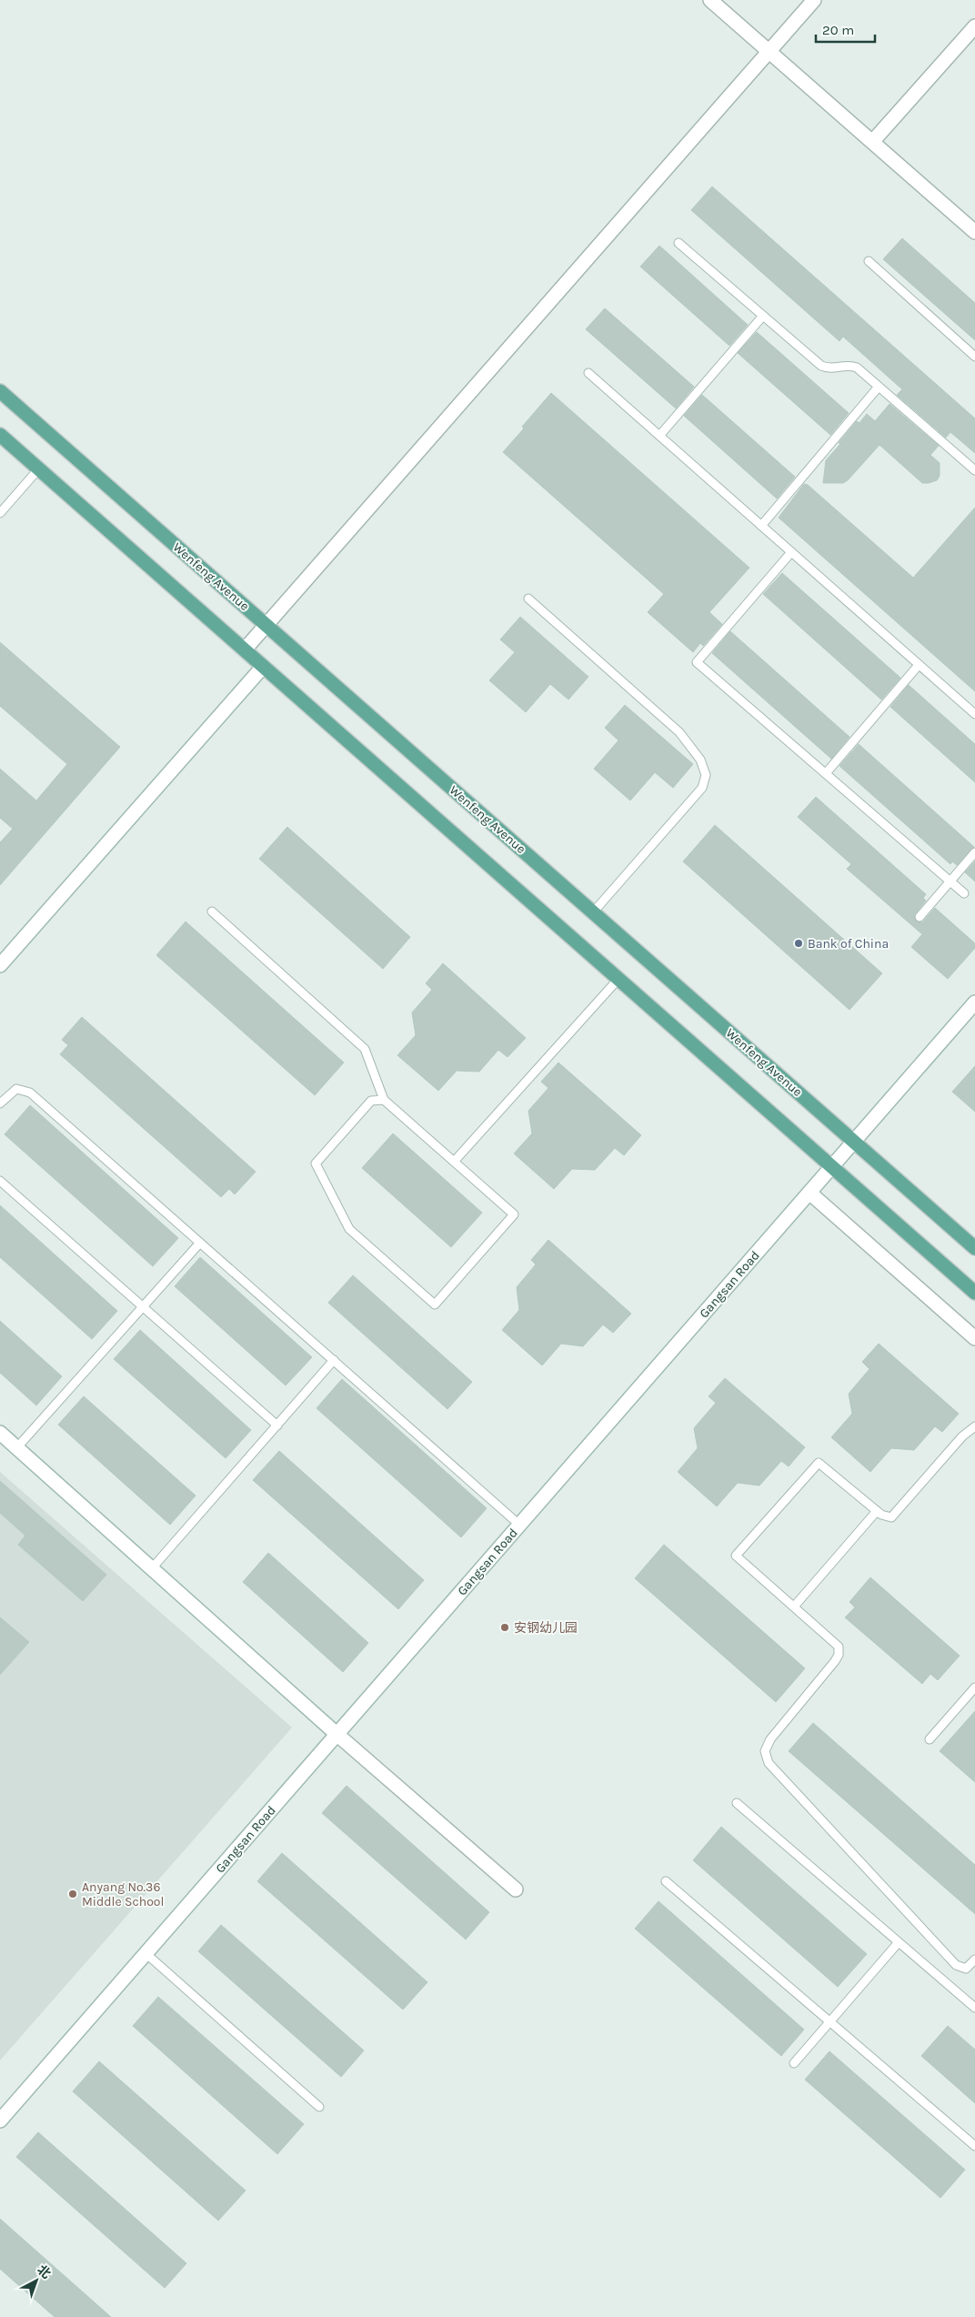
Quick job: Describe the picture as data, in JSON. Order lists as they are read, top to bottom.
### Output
{
  "streets": {
    "main road": ["Wenfeng Avenue"],
    "street": ["Gangsan Road"]
  },
  "crossings": [
    ["Wenfeng Avenue", "Gangsan Road"]
  ],
  "places": ["Bank of China", "安钢幼儿园", "Anyang No.36 Middle School"],
  "scale_bar": "20 m",
  "north": "top right"
}
